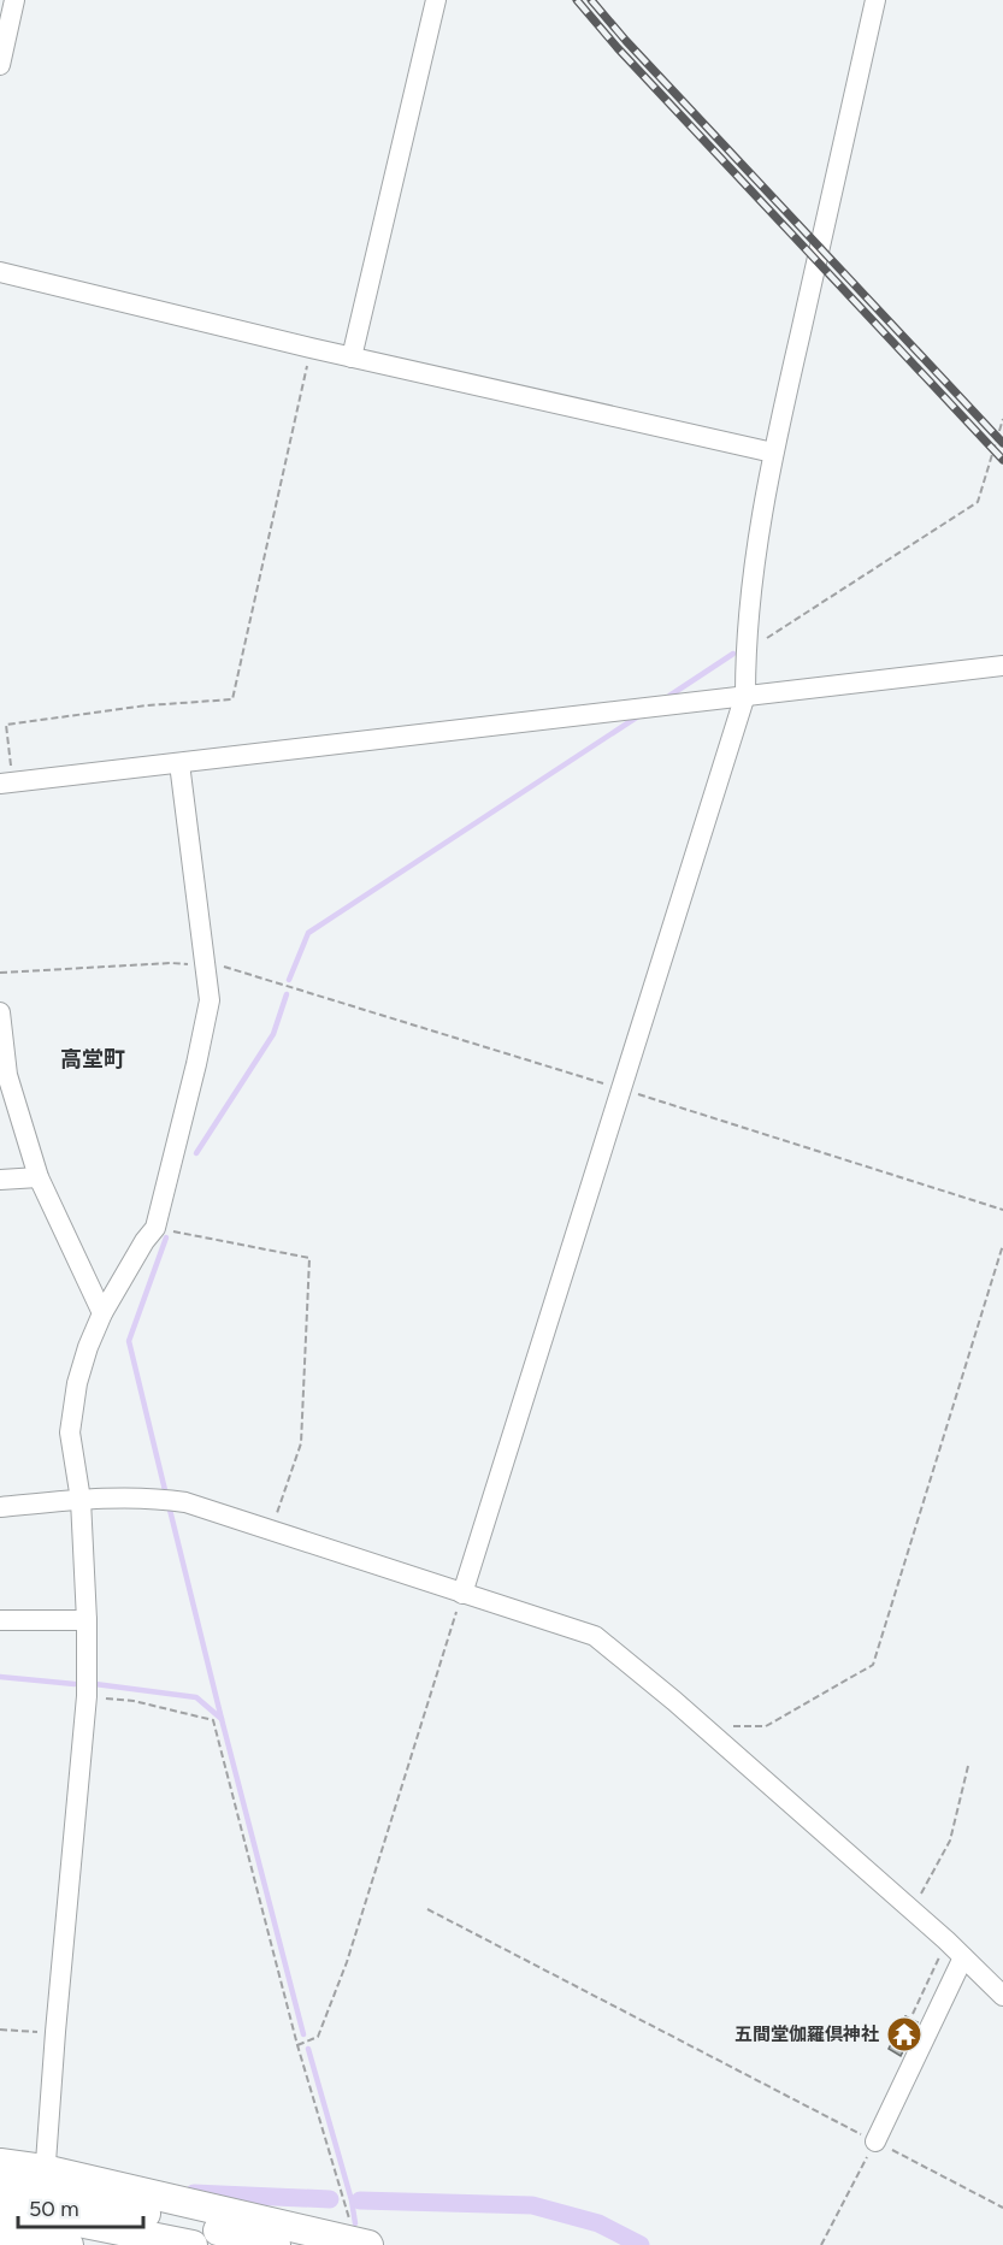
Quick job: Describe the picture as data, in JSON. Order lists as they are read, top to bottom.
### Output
{
  "districts": ["高堂町"],
  "places": {
    "temple": ["五間堂伽羅倶神社"]
  },
  "scale_bar": "50 m"
}
